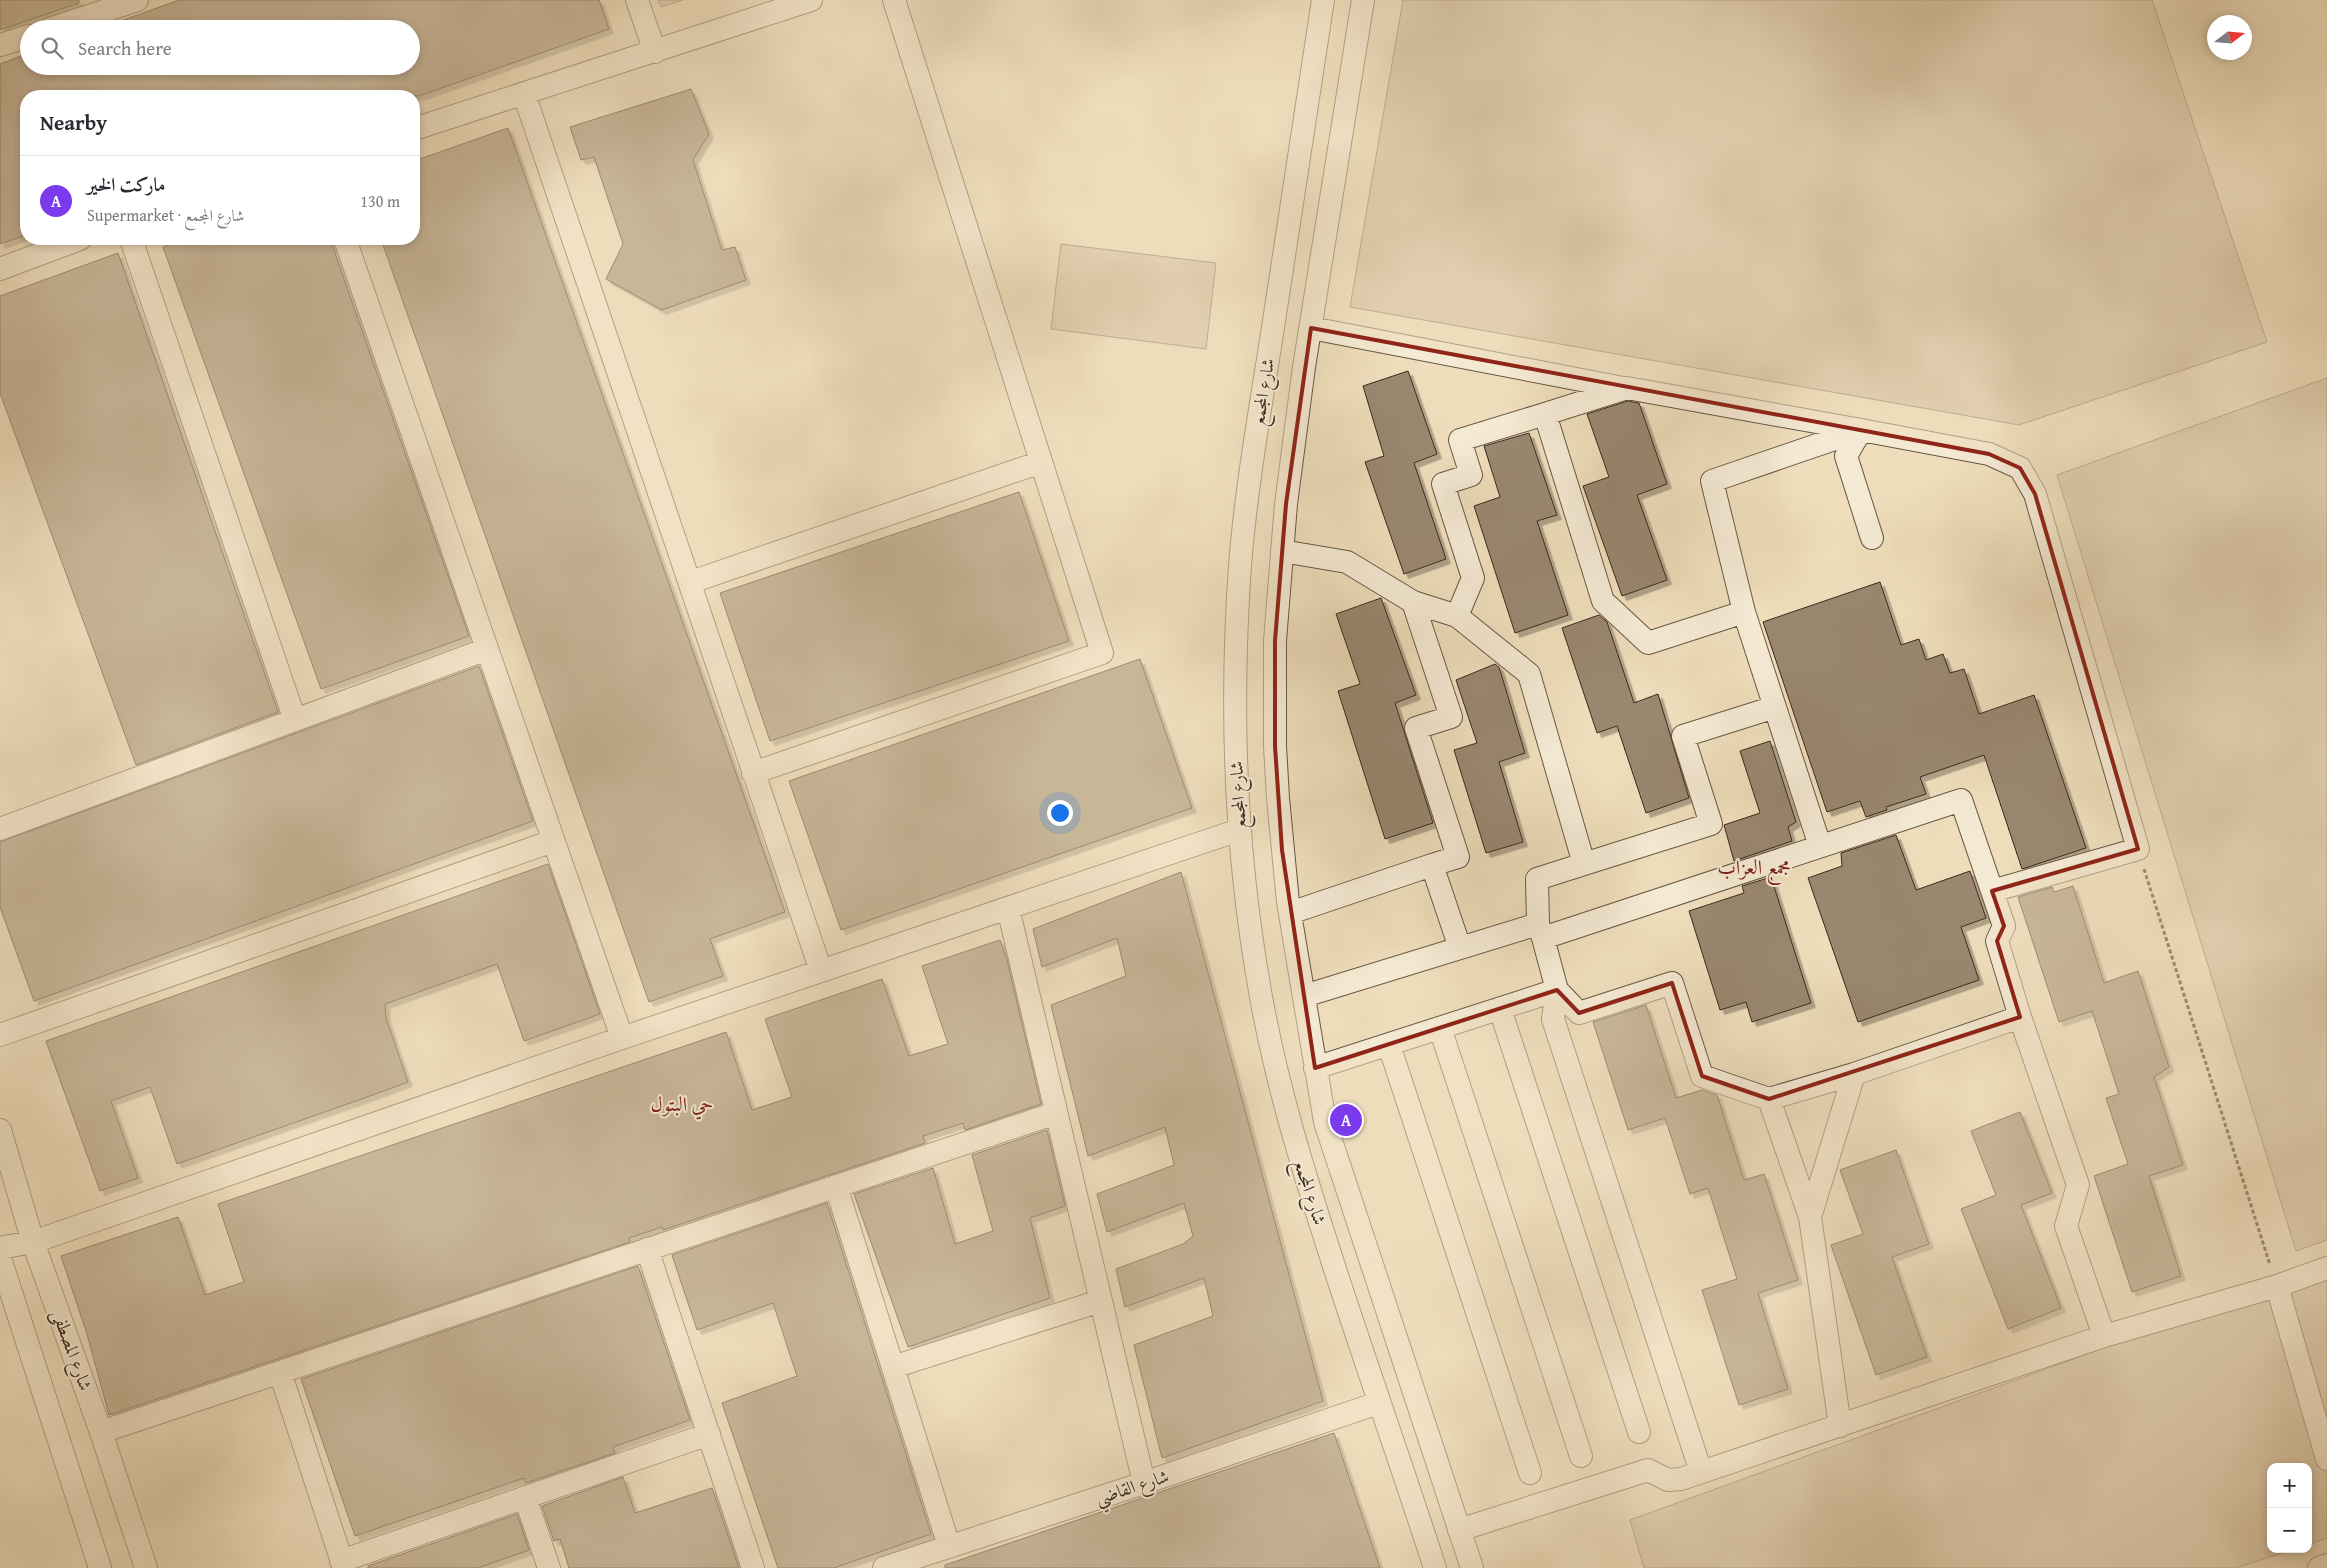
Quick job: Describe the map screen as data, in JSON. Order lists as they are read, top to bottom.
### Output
{
  "streets": {
    "street": ["شارع المجمع", "شارع المصطفى", "شارع القاضي"]
  },
  "crossings": [
    ["شارع المجمع", "شارع القاضي"]
  ],
  "districts": ["مجمع العزاب", "حي البتول"],
  "north": "right",
  "page": {
    "search": "Search here",
    "heading": "Nearby",
    "list": [
      {
        "mark": "A",
        "name": "ماركت الخير",
        "note": "Supermarket · شارع المجمع",
        "value": "130 m"
      }
    ],
    "pins": "A",
    "map_buttons": ["+", "−"]
  }
}
